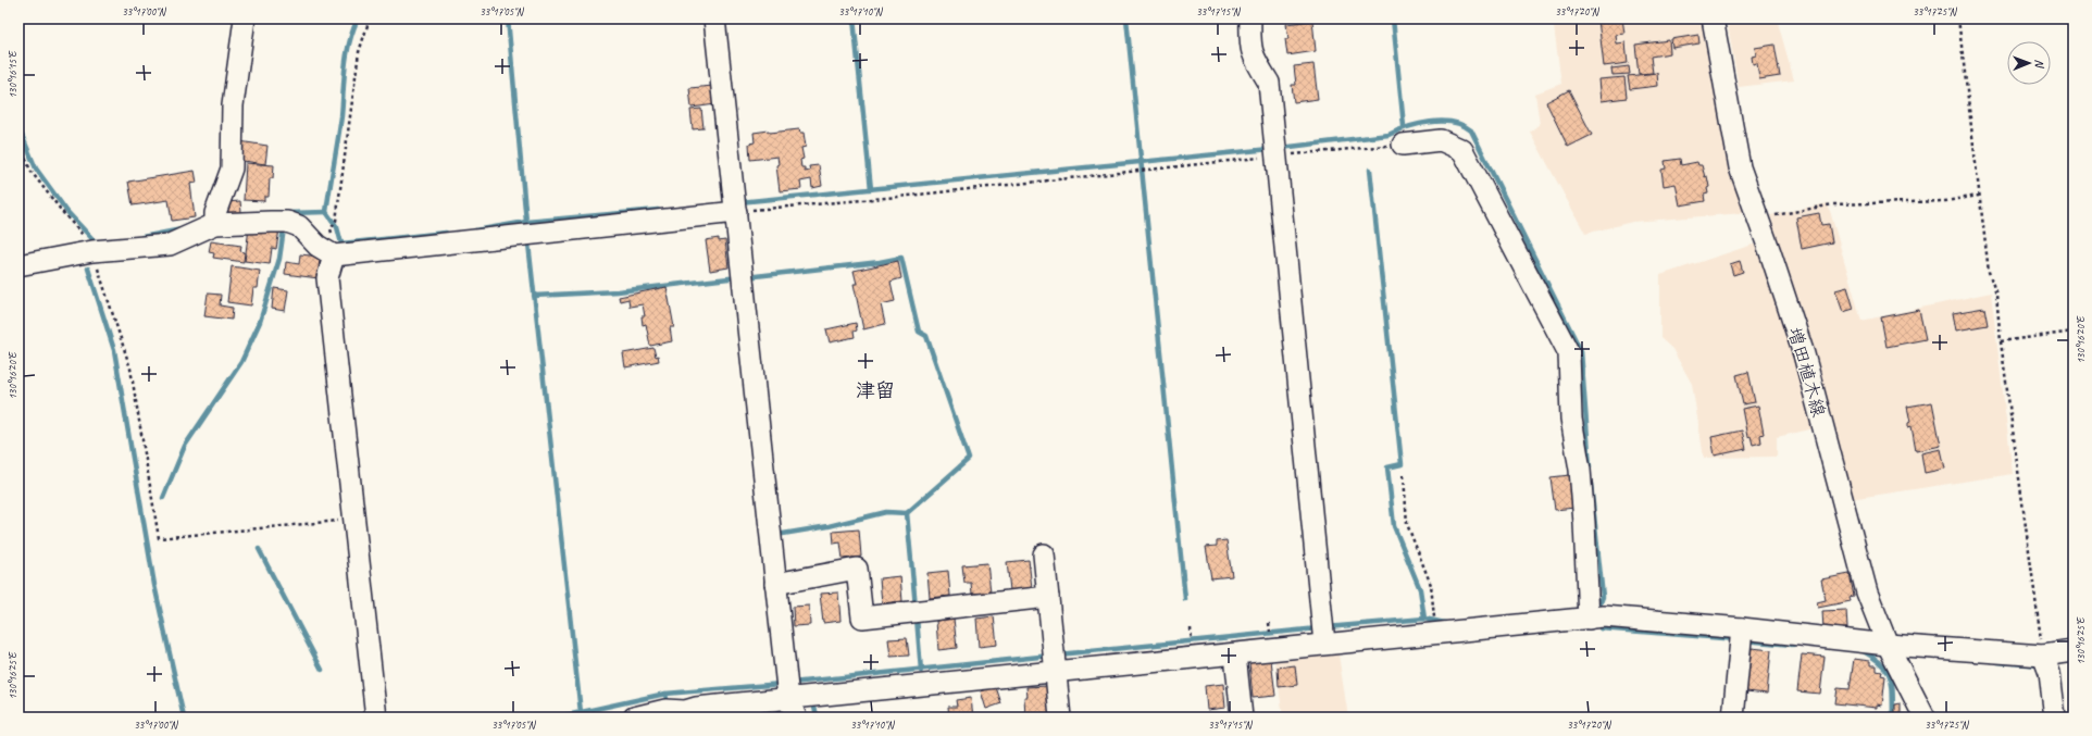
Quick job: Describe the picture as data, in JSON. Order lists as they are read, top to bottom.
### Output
{
  "streets": {
    "street": ["増田植木線"]
  },
  "districts": ["津留"],
  "north": "right",
  "coordinates": [
    "33°17'00\"N",
    "33°17'05\"N",
    "33°17'10\"N",
    "33°17'15\"N",
    "33°17'20\"N",
    "33°17'25\"N",
    "130°16'15\"E",
    "130°16'20\"E",
    "130°16'25\"E"
  ]
}
